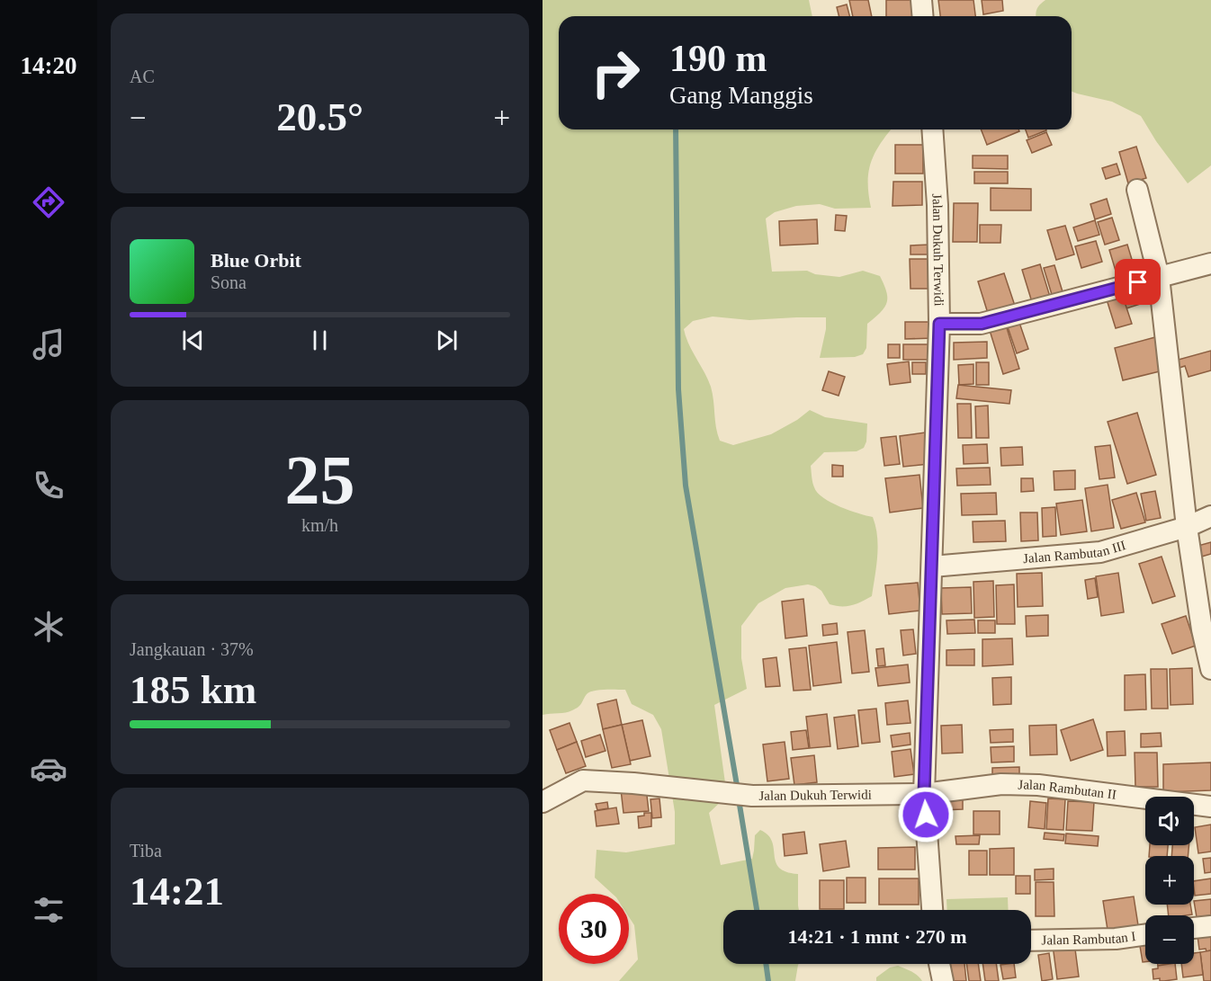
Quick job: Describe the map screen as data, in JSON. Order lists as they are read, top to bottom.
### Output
{
  "streets": {
    "street": [
      "Jalan Dukuh Terwidi",
      "Jalan Rambutan III",
      "Jalan Rambutan II",
      "Jalan Rambutan I"
    ]
  },
  "crossings": [
    ["Jalan Dukuh Terwidi", "Jalan Rambutan III"],
    ["Jalan Dukuh Terwidi", "Jalan Rambutan II"]
  ],
  "page": {
    "tabs": "14:20",
    "tile": [
      "AC",
      ["25", "km/h"],
      ["Jangkauan · 37%", "185 km"],
      ["Tiba", "14:21"]
    ],
    "turn": ["190 m", "Gang Manggis"],
    "heat": ["−", "20.5°", "+"],
    "song": ["Blue Orbit", "Sona"],
    "map_buttons": ["+", "−"],
    "limit": "30",
    "trip": "14:21 · 1 mnt · 270 m"
  }
}
